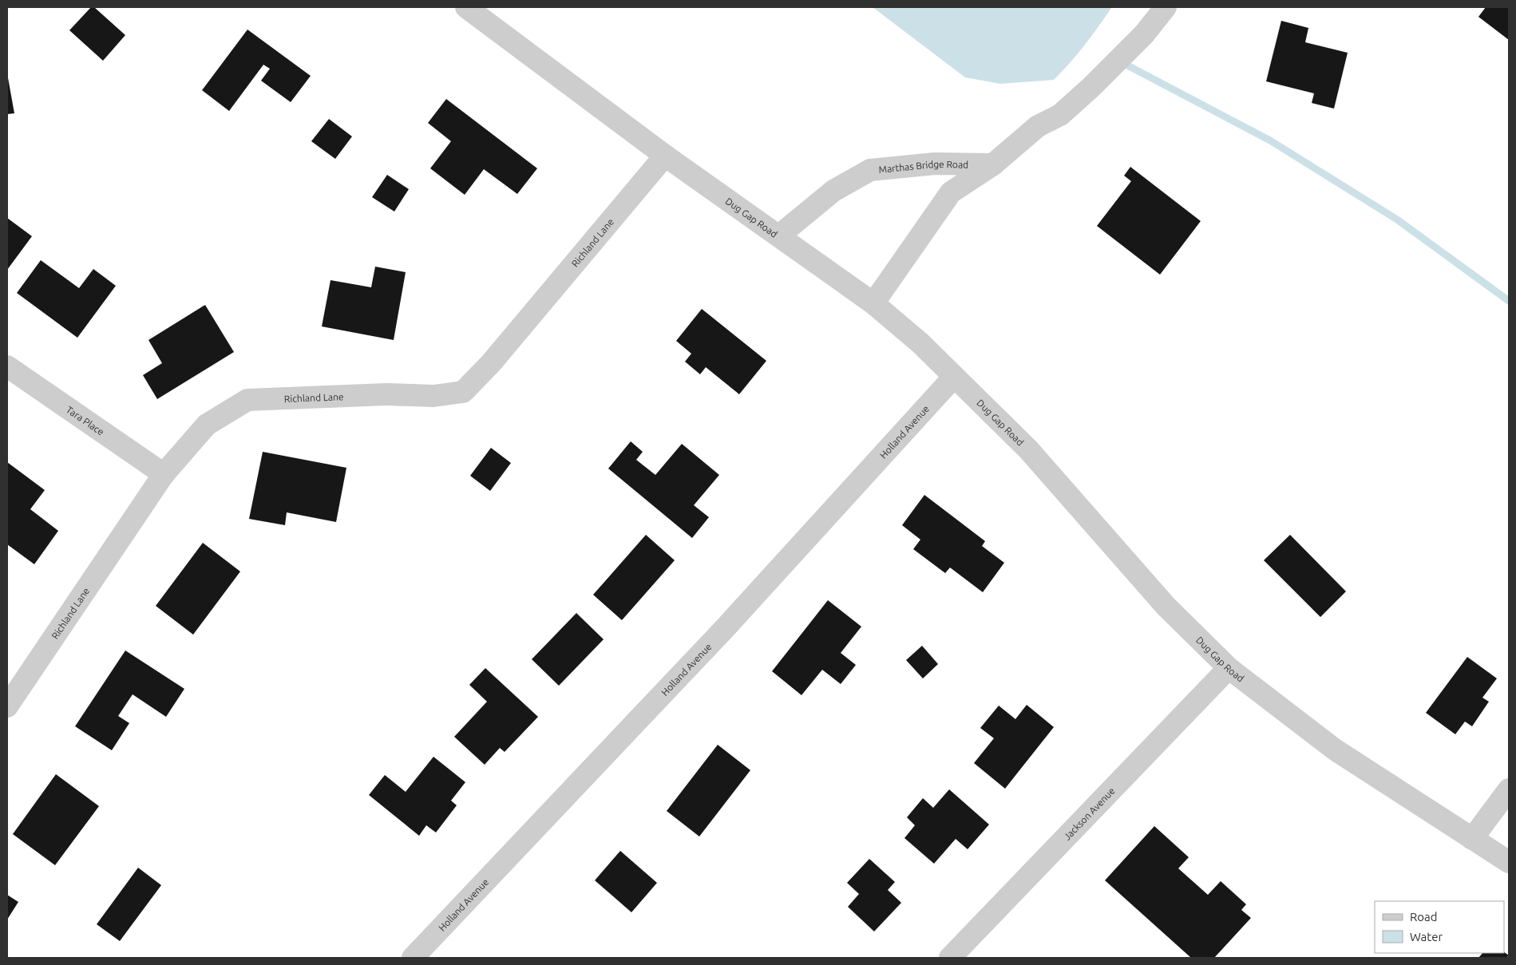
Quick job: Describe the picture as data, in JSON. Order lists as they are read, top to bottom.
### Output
{
  "streets": {
    "street": [
      "Marthas Bridge Road",
      "Dug Gap Road",
      "Richland Lane",
      "Tara Place",
      "Holland Avenue",
      "Jackson Avenue"
    ]
  },
  "crossings": [
    ["Marthas Bridge Road", "Dug Gap Road"],
    ["Dug Gap Road", "Richland Lane"],
    ["Dug Gap Road", "Holland Avenue"],
    ["Dug Gap Road", "Jackson Avenue"],
    ["Richland Lane", "Tara Place"]
  ],
  "legend": ["Road", "Water"]
}
